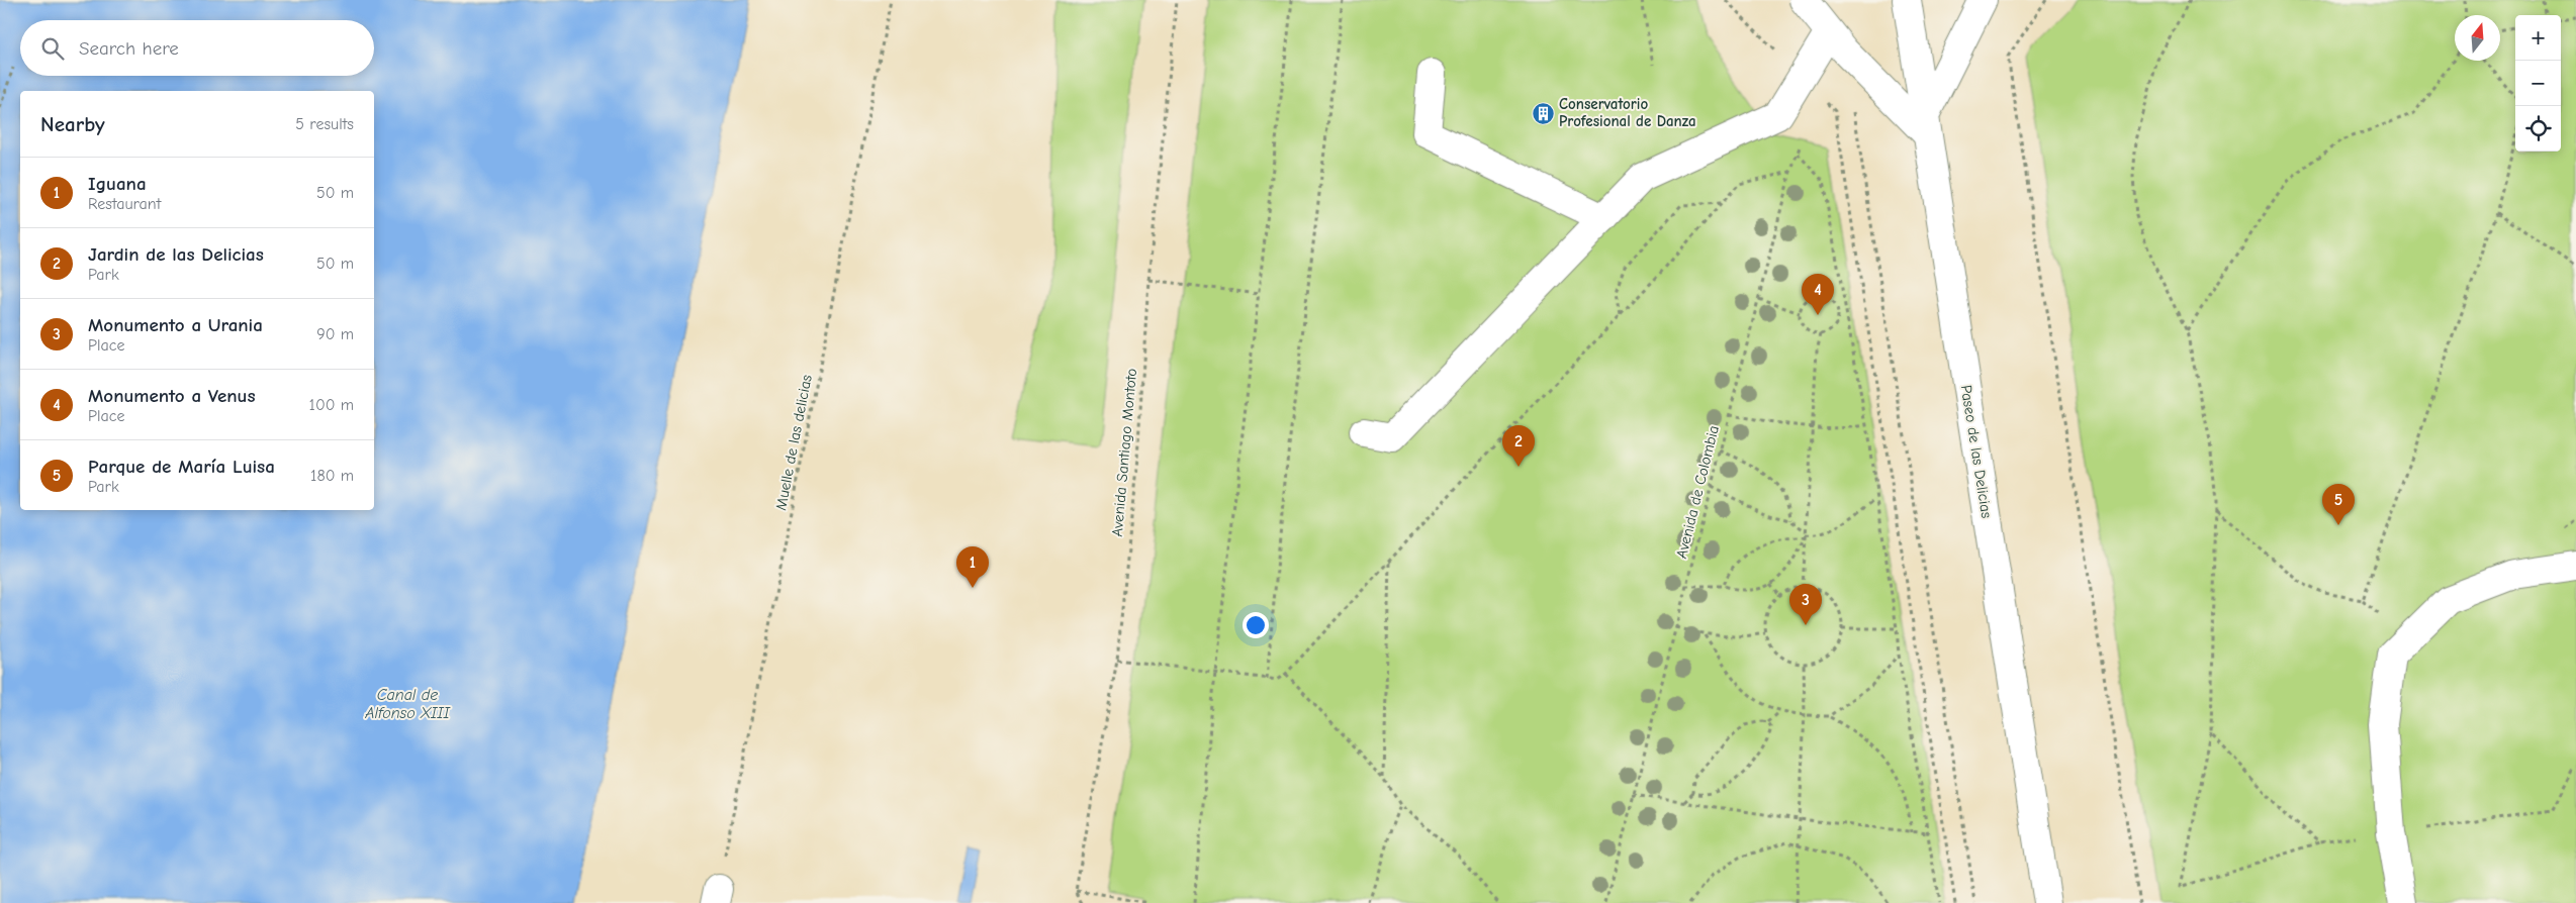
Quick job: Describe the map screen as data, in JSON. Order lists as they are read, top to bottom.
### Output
{
  "streets": {
    "main road": ["Paseo de las Delicias"],
    "path": ["Muelle de las delicias", "Avenida Santiago Montoto", "Avenida de Colombia"]
  },
  "water": ["Canal de Alfonso XIII"],
  "places": {
    "building": ["Conservatorio Profesional de Danza"]
  },
  "north": "top",
  "page": {
    "map_buttons": ["+", "−"],
    "search": "Search here",
    "heading": ["Nearby", "5 results"],
    "list": [
      {
        "mark": "1",
        "name": "Iguana",
        "note": "Restaurant",
        "value": "50 m"
      },
      {
        "mark": "2",
        "name": "Jardin de las Delicias",
        "note": "Park",
        "value": "50 m"
      },
      {
        "mark": "3",
        "name": "Monumento a Urania",
        "note": "Place",
        "value": "90 m"
      },
      {
        "mark": "4",
        "name": "Monumento a Venus",
        "note": "Place",
        "value": "100 m"
      },
      {
        "mark": "5",
        "name": "Parque de María Luisa",
        "note": "Park",
        "value": "180 m"
      }
    ],
    "pins": [
      "4",
      "2",
      "5",
      "1",
      "3"
    ]
  }
}
